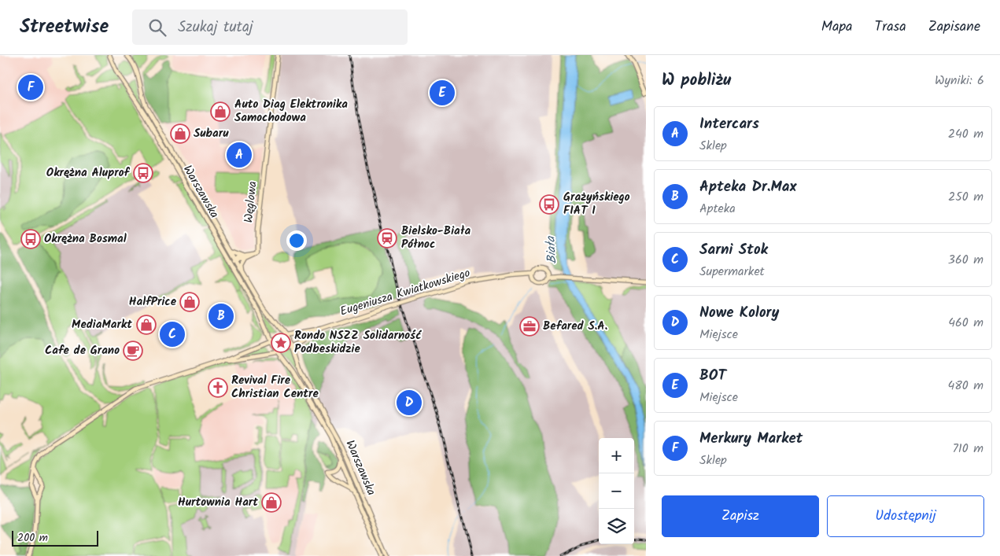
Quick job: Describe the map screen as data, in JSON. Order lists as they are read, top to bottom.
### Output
{
  "streets": {
    "street": ["Warszawska", "Węglowa", "Eugeniusza Kwiatkowskiego"]
  },
  "crossings": [
    ["Warszawska", "Węglowa"],
    ["Warszawska", "Eugeniusza Kwiatkowskiego"]
  ],
  "water": ["Biała"],
  "places": {
    "shop": [
      "Auto Diag Elektronika Samochodowa",
      "Subaru",
      "HalfPrice",
      "MediaMarkt",
      "Hurtownia Hart"
    ],
    "bus stop": ["Okrężna Aluprof", "Grażyńskiego FIAT I", "Okrężna Bosmal"],
    "station": ["Bielsko-Biała Północ"],
    "office": ["Befared S.A."],
    "place": ["Rondo NSZZ Solidarność Podbeskidzie"],
    "cafe": ["Cafe de Grano"],
    "church": ["Revival Fire Christian Centre"]
  },
  "scale_bar": "200 m",
  "page": {
    "header": "Streetwise",
    "search": "Szukaj tutaj",
    "nav": ["Mapa", "Trasa", "Zapisane"],
    "heading": ["W pobliżu", "Wyniki: 6"],
    "pins": [
      "F",
      "E",
      "A",
      "B",
      "C",
      "D"
    ],
    "list": [
      {
        "mark": "A",
        "name": "Intercars",
        "note": "Sklep",
        "value": "240 m"
      },
      {
        "mark": "B",
        "name": "Apteka Dr.Max",
        "note": "Apteka",
        "value": "250 m"
      },
      {
        "mark": "C",
        "name": "Sarni Stok",
        "note": "Supermarket",
        "value": "360 m"
      },
      {
        "mark": "D",
        "name": "Nowe Kolory",
        "note": "Miejsce",
        "value": "460 m"
      },
      {
        "mark": "E",
        "name": "BOT",
        "note": "Miejsce",
        "value": "480 m"
      },
      {
        "mark": "F",
        "name": "Merkury Market",
        "note": "Sklep",
        "value": "710 m"
      }
    ],
    "map_buttons": ["+", "−"],
    "buttons": ["Zapisz", "Udostępnij"],
    "scale": "200 m"
  }
}
